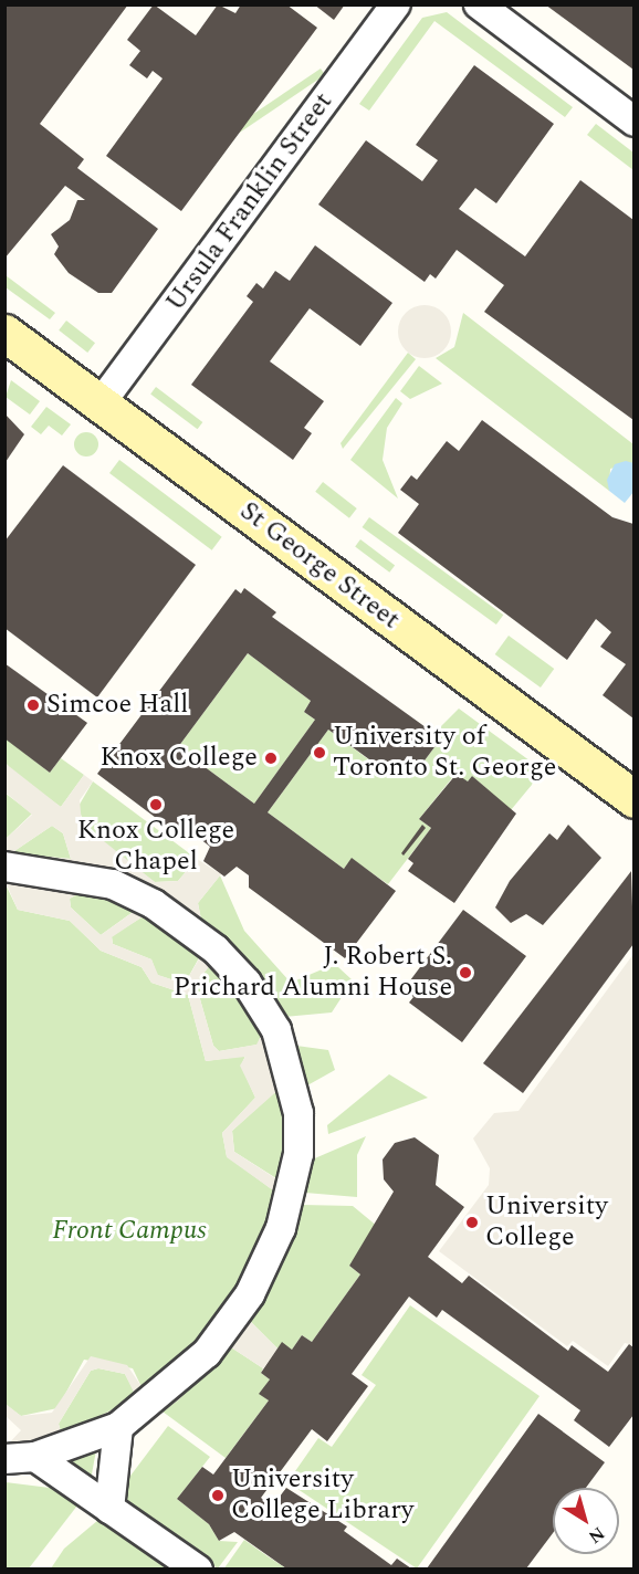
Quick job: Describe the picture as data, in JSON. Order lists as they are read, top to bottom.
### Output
{
  "streets": {
    "street": ["Ursula Franklin Street", "St George Street"]
  },
  "crossings": [
    ["Ursula Franklin Street", "St George Street"]
  ],
  "parks": ["Front Campus"],
  "places": [
    "Simcoe Hall",
    "University of Toronto St. George",
    "Knox College",
    "Knox College Chapel",
    "J. Robert S. Prichard Alumni House",
    "University College",
    "University College Library"
  ],
  "north": "bottom right"
}
